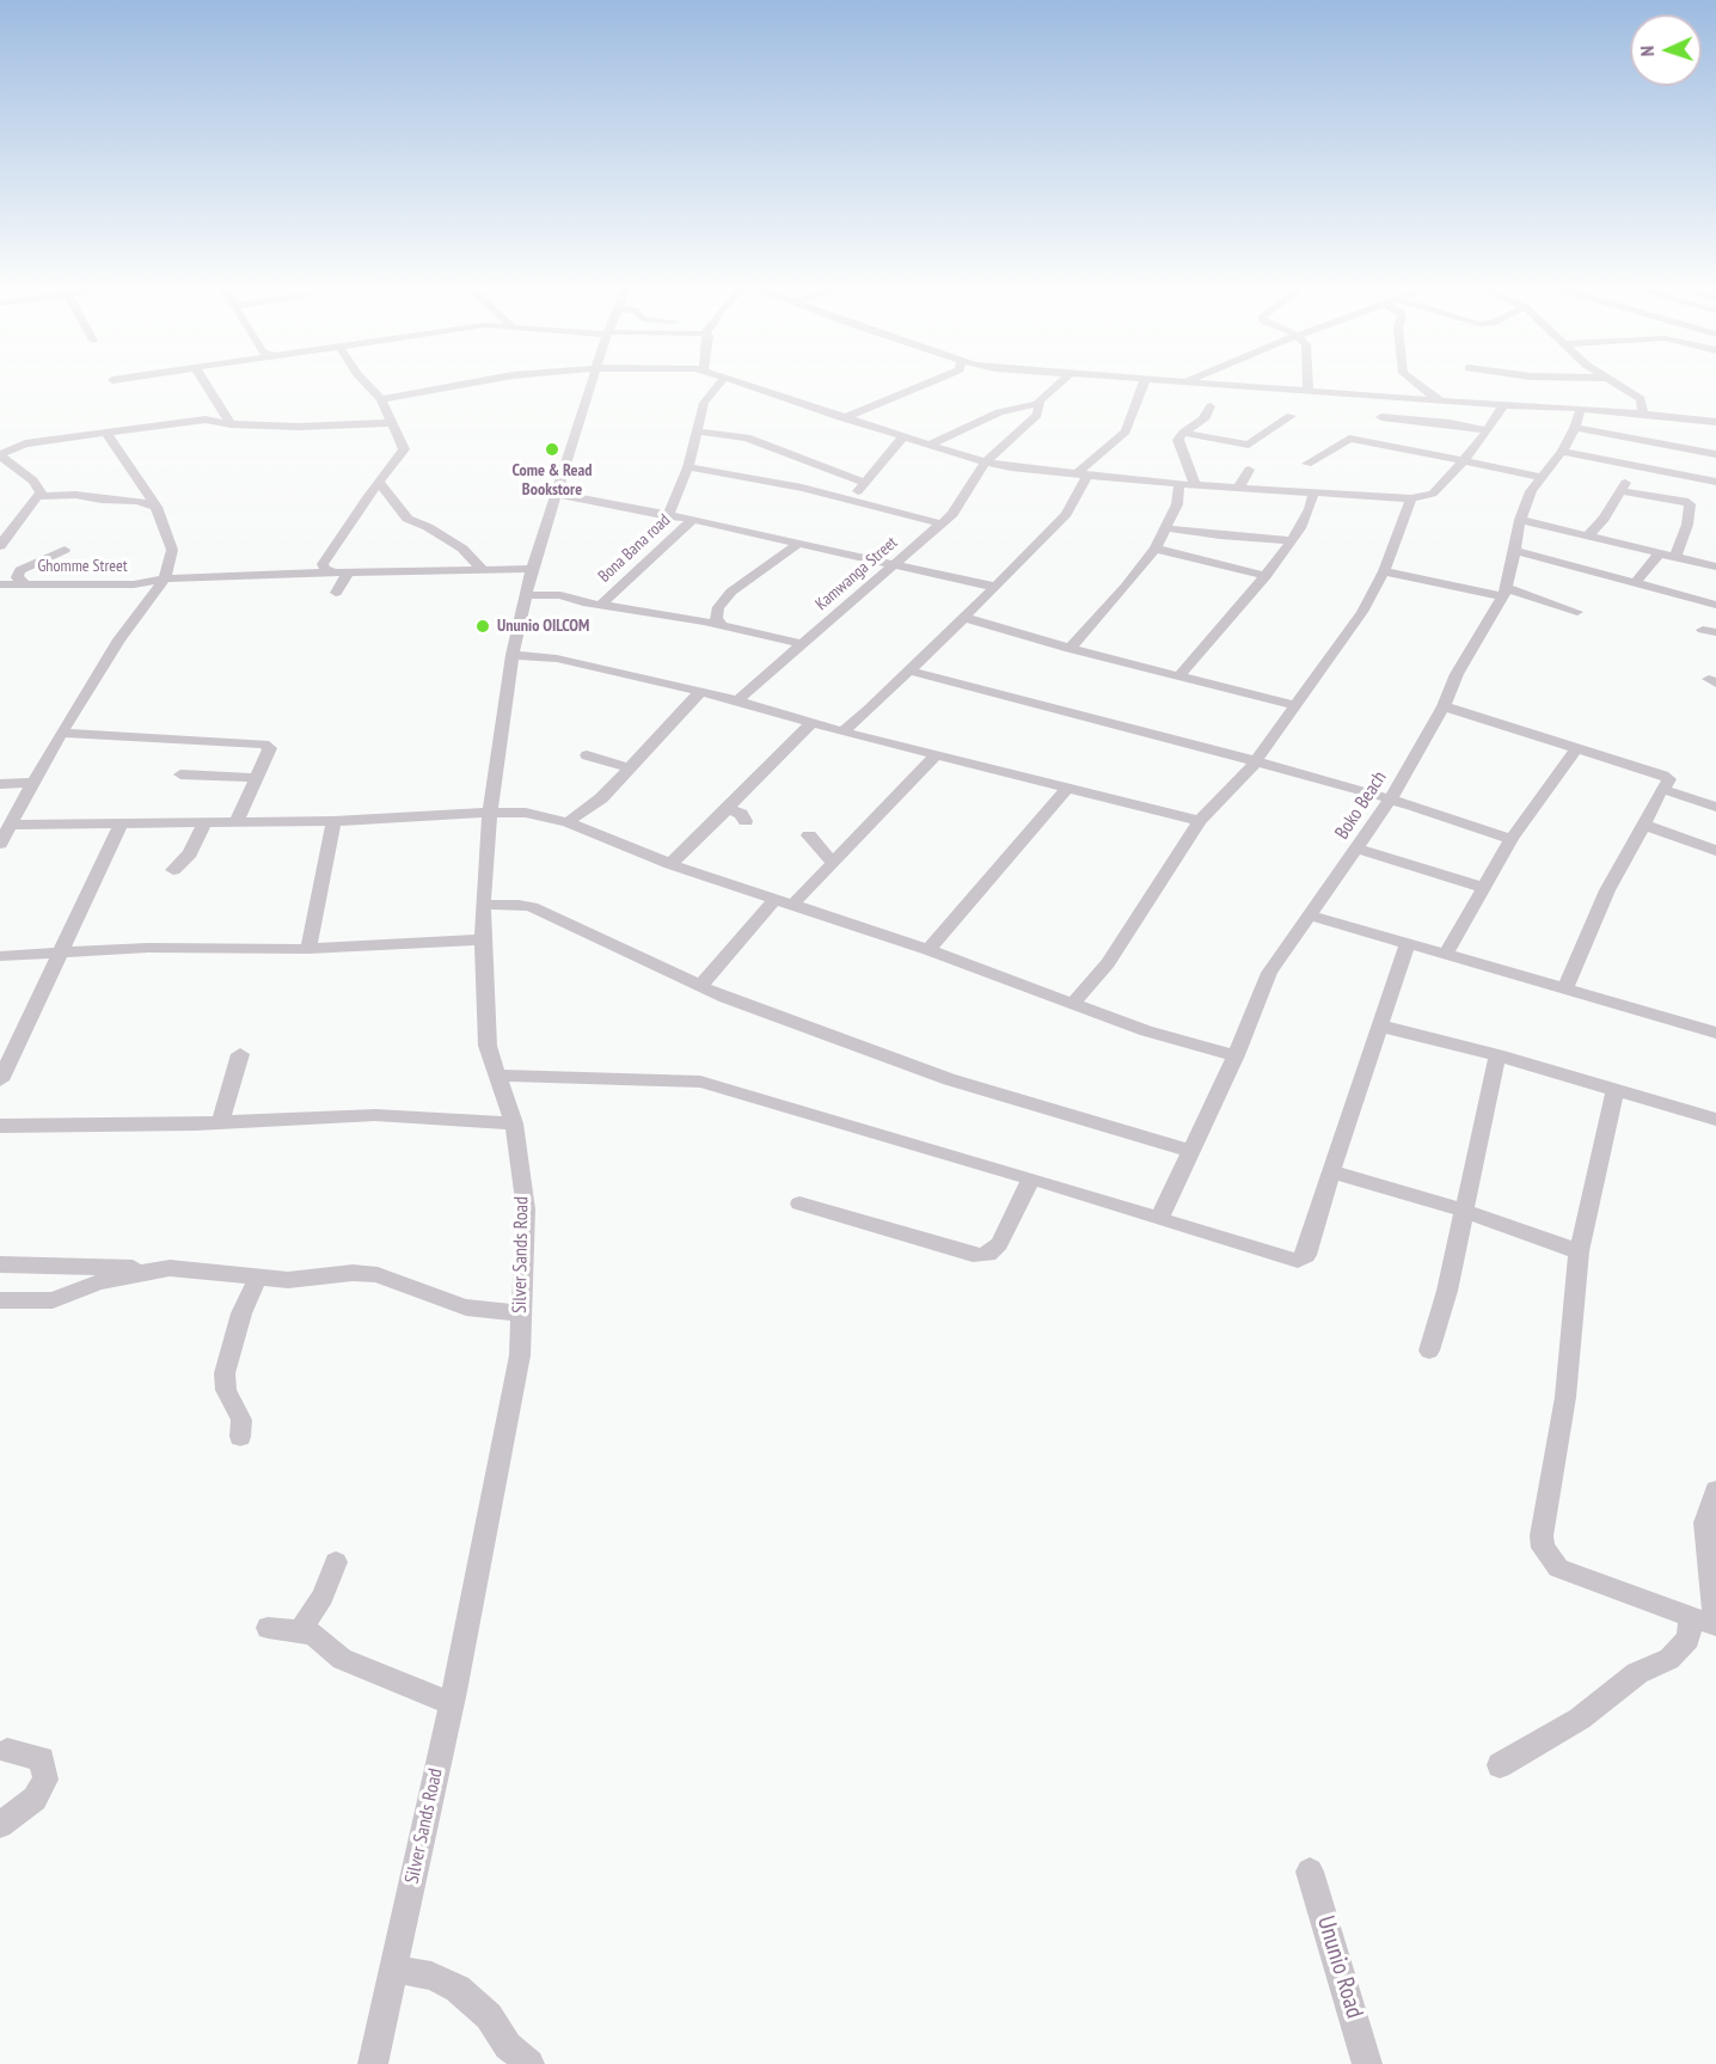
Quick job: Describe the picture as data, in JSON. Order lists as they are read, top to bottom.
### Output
{
  "streets": {
    "street": [
      "Bona Bana road",
      "Ghomme Street",
      "Kamwanga Street",
      "Boko Beach",
      "Silver Sands Road",
      "Ununio Road"
    ]
  },
  "crossings": [
    ["Ghomme Street", "Silver Sands Road"]
  ],
  "places": ["Come & Read Bookstore", "Ununio OILCOM"],
  "north": "left"
}
